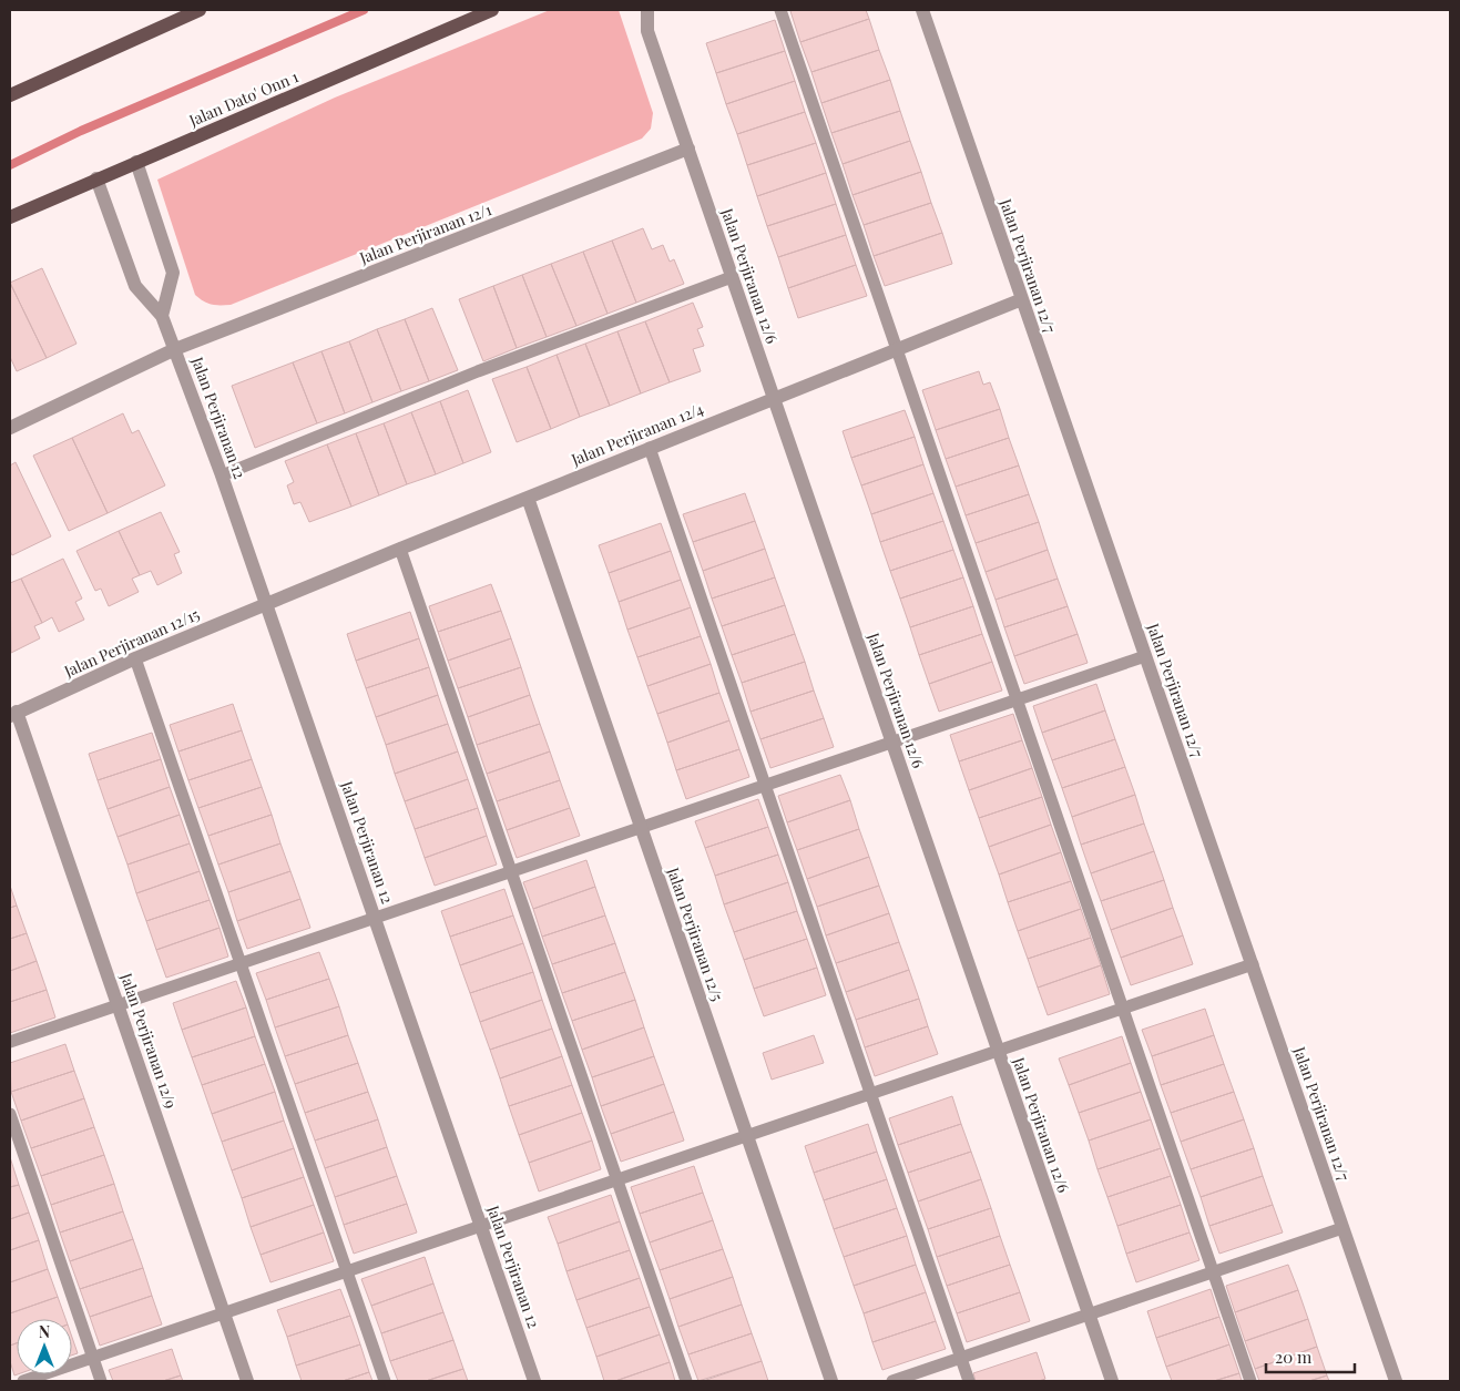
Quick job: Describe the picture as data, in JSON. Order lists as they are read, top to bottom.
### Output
{
  "streets": {
    "main road": ["Jalan Dato' Onn 1"],
    "street": [
      "Jalan Perjiranan 12/1",
      "Jalan Perjiranan 12/7",
      "Jalan Perjiranan 12/6",
      "Jalan Perjiranan 12",
      "Jalan Perjiranan 12/4",
      "Jalan Perjiranan 12/15",
      "Jalan Perjiranan 12/5",
      "Jalan Perjiranan 12/9"
    ]
  },
  "crossings": [
    ["Jalan Dato' Onn 1", "Jalan Perjiranan 12"],
    ["Jalan Perjiranan 12/1", "Jalan Perjiranan 12/6"],
    ["Jalan Perjiranan 12/1", "Jalan Perjiranan 12"],
    ["Jalan Perjiranan 12/7", "Jalan Perjiranan 12/4"],
    ["Jalan Perjiranan 12/6", "Jalan Perjiranan 12/4"],
    ["Jalan Perjiranan 12", "Jalan Perjiranan 12/4"],
    ["Jalan Perjiranan 12", "Jalan Perjiranan 12/15"],
    ["Jalan Perjiranan 12/4", "Jalan Perjiranan 12/15"],
    ["Jalan Perjiranan 12/4", "Jalan Perjiranan 12/5"],
    ["Jalan Perjiranan 12/15", "Jalan Perjiranan 12/9"]
  ],
  "scale_bar": "20 m",
  "north": "top"
}
